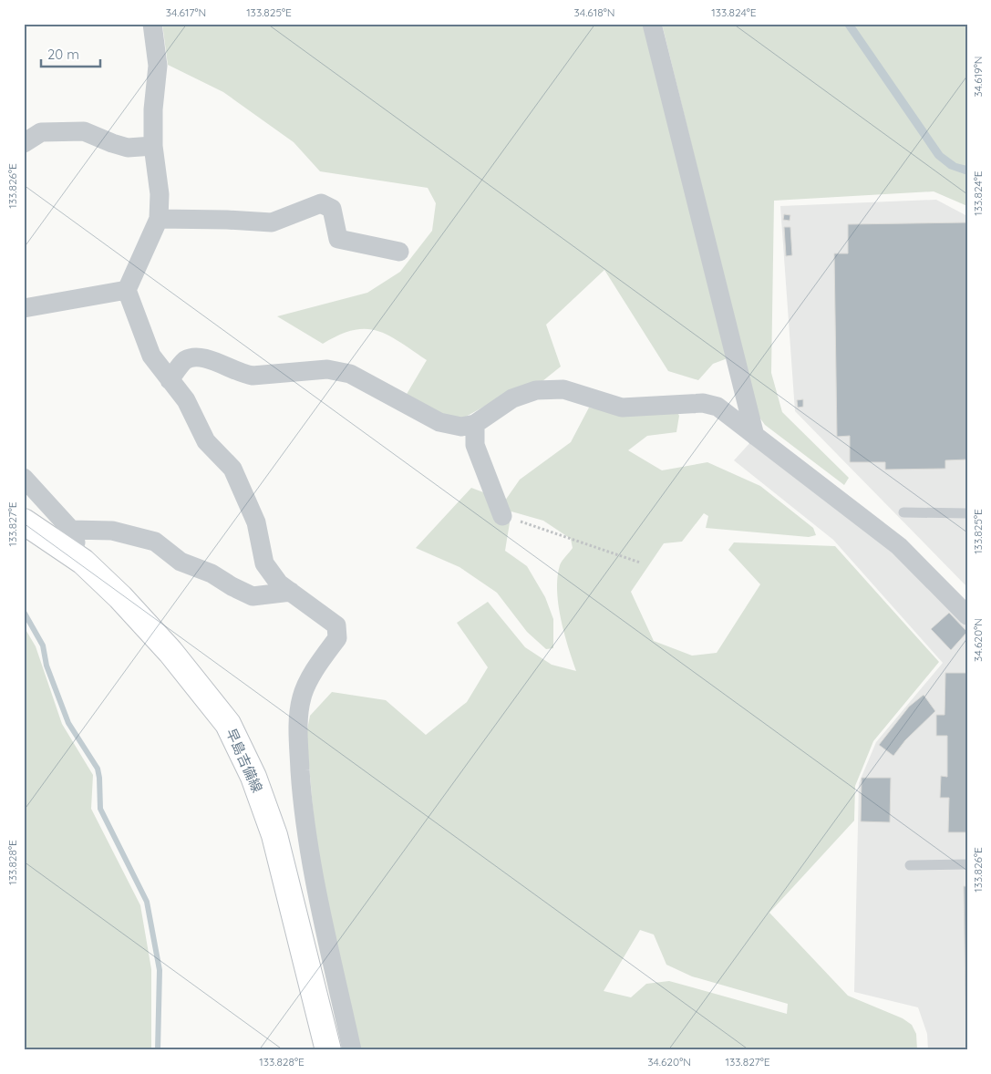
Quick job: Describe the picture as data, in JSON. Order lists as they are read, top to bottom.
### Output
{
  "streets": {
    "main road": ["早島吉備線"]
  },
  "scale_bar": "20 m",
  "coordinates": [
    "34.617°N",
    "133.825°E",
    "34.618°N",
    "133.824°E",
    "34.619°N",
    "133.826°E",
    "133.827°E",
    "34.620°N",
    "133.828°E"
  ]
}
